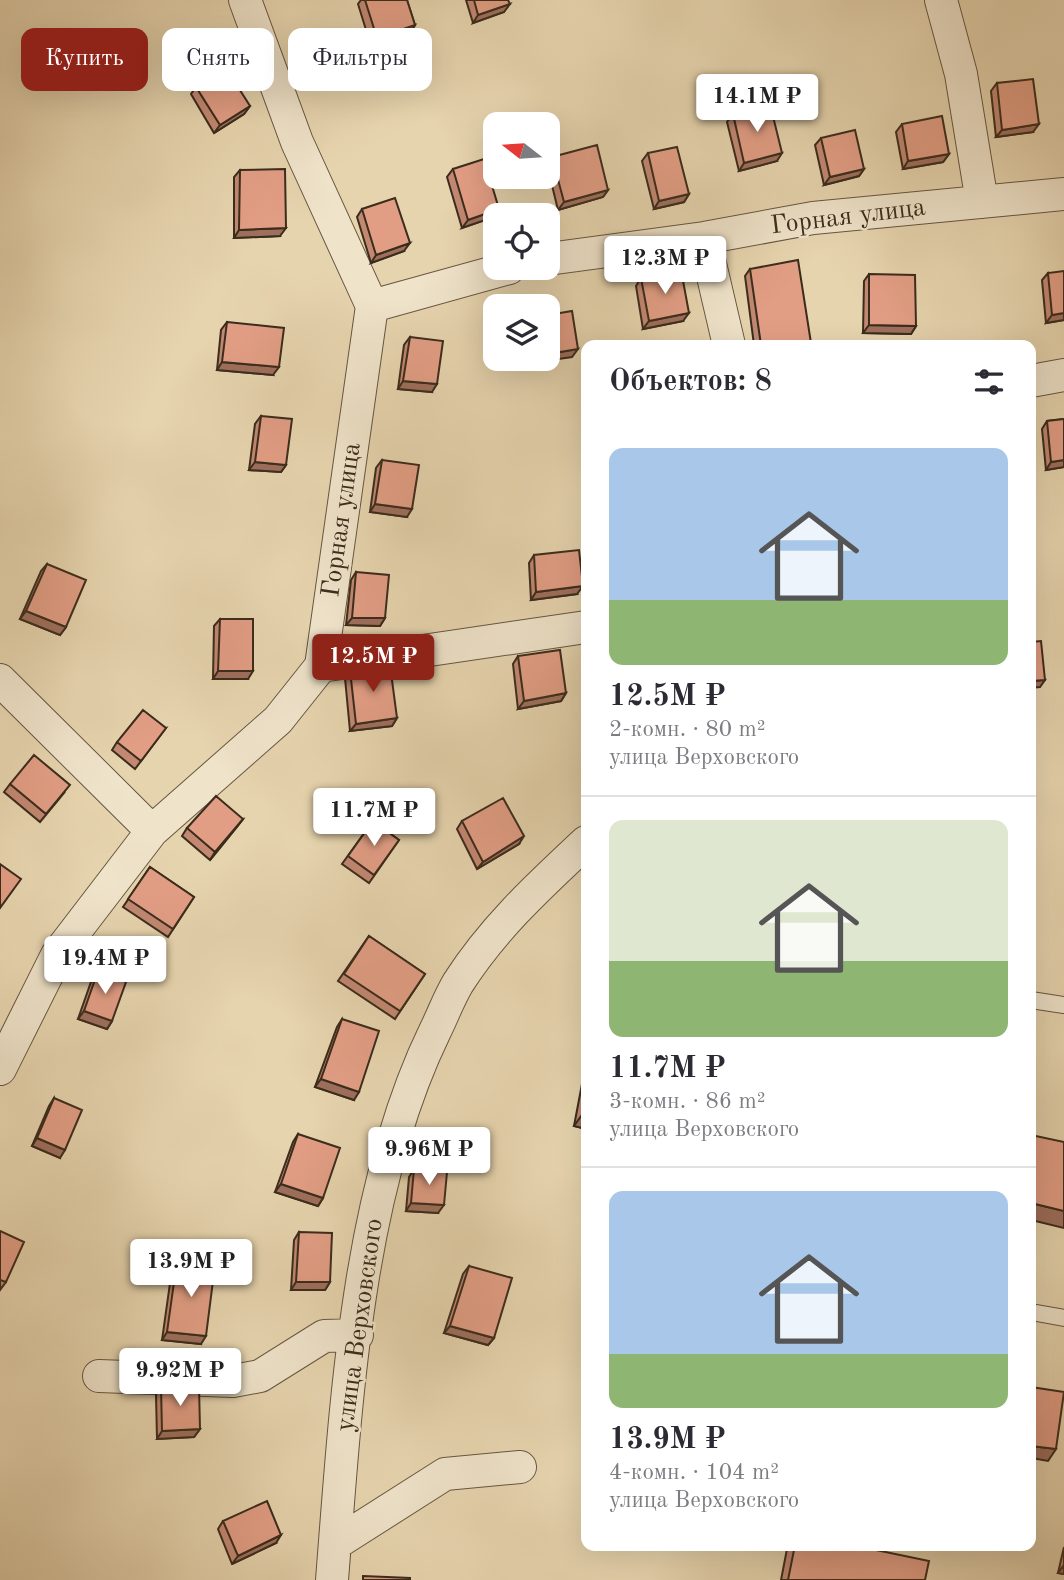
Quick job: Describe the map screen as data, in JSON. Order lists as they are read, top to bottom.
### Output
{
  "streets": {
    "street": ["Горная улица", "улица Верховского"]
  },
  "north": "left",
  "page": {
    "chip": ["Купить", "Снять", "Фильтры"],
    "price": [
      "14.1M ₽",
      "12.3M ₽",
      "12.5M ₽",
      "11.7M ₽",
      "19.4M ₽",
      "9.96M ₽",
      "13.9M ₽",
      "9.92M ₽"
    ],
    "heading": "Объектов: 8",
    "list": [
      {
        "name": "12.5M ₽",
        "note": "2-комн. · 80 m² · улица Верховского"
      },
      {
        "name": "11.7M ₽",
        "note": "3-комн. · 86 m² · улица Верховского"
      },
      {
        "name": "13.9M ₽",
        "note": "4-комн. · 104 m² · улица Верховского"
      }
    ]
  }
}
